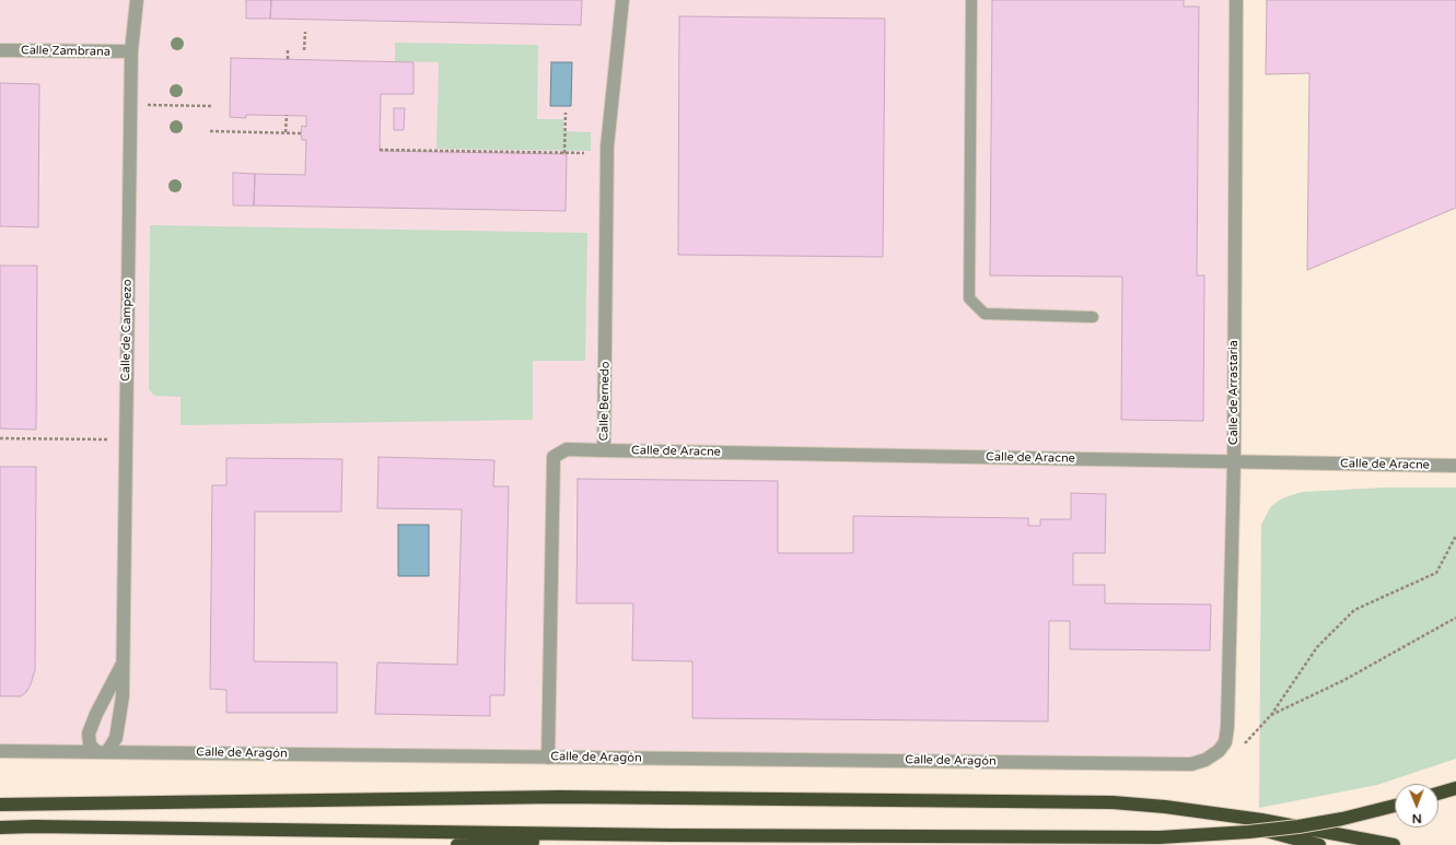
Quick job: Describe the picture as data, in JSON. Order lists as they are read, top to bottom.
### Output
{
  "streets": {
    "street": [
      "Calle Zambrana",
      "Calle de Campezo",
      "Calle de Arrastaria",
      "Calle Bernedo",
      "Calle de Aracne",
      "Calle de Aragón"
    ]
  },
  "crossings": [
    ["Calle Zambrana", "Calle de Campezo"],
    ["Calle de Campezo", "Calle de Aragón"],
    ["Calle de Arrastaria", "Calle de Aracne"],
    ["Calle de Arrastaria", "Calle de Aragón"],
    ["Calle Bernedo", "Calle de Aracne"],
    ["Calle Bernedo", "Calle de Aragón"]
  ],
  "north": "bottom"
}
